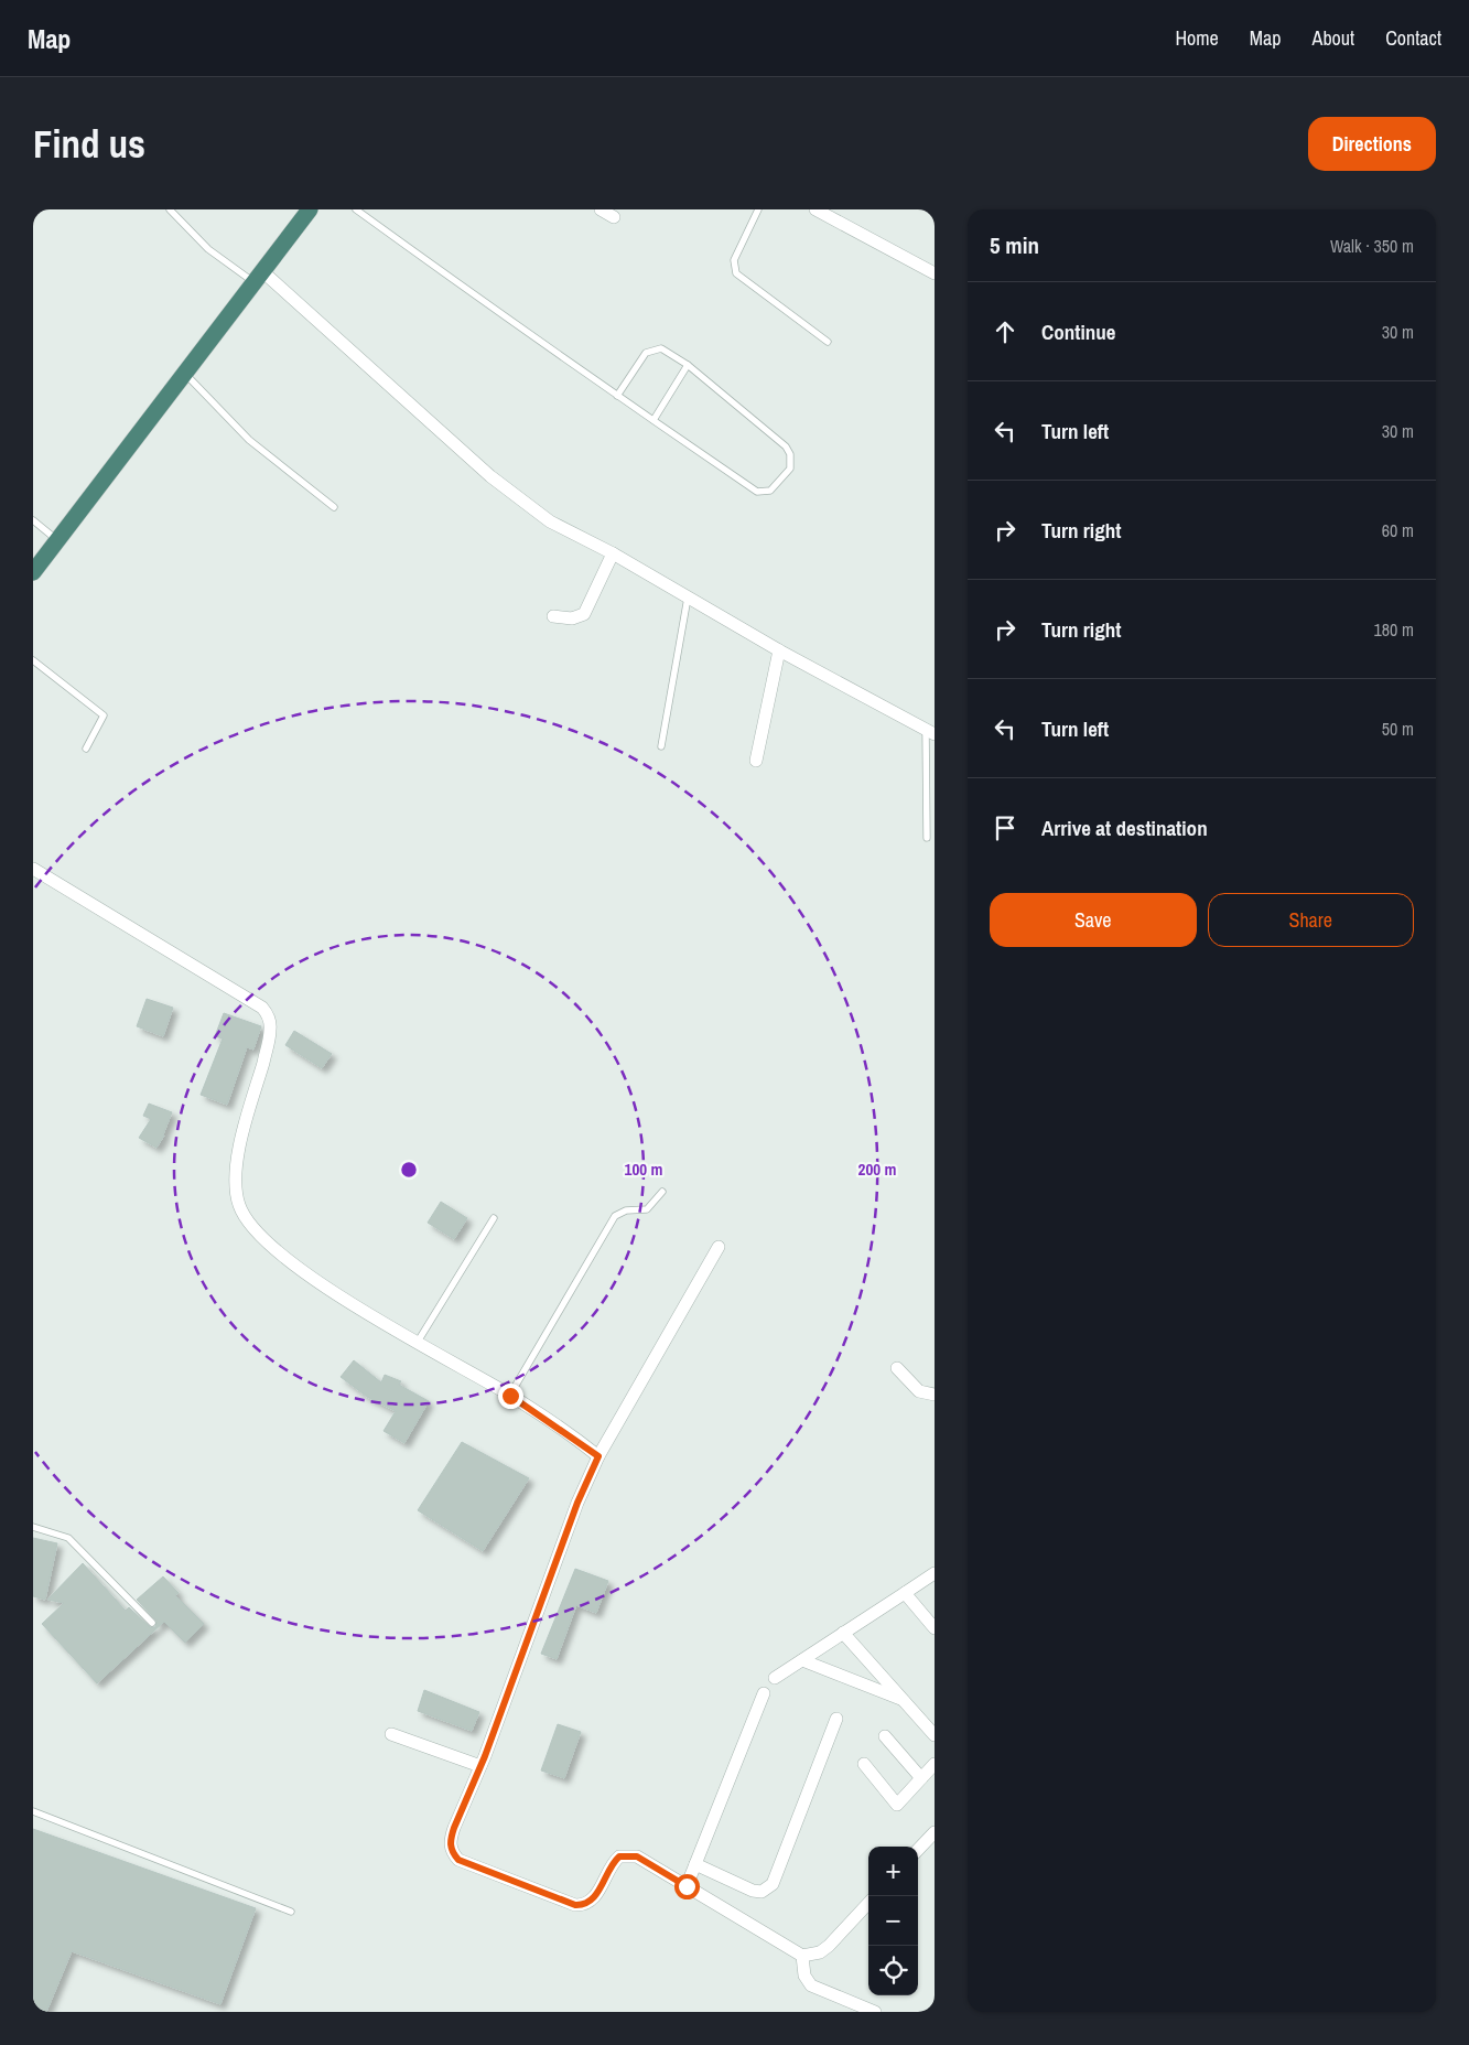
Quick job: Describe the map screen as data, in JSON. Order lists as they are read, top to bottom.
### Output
{
  "page": {
    "header": "Map",
    "nav": [
      "Home",
      "Map",
      "About",
      "Contact"
    ],
    "buttons": [
      "Directions",
      ["Save", "Share"]
    ],
    "title": "Find us",
    "heading": ["5 min", "Walk · 350 m"],
    "list": [
      ["Continue", "30 m"],
      ["Turn left", "30 m"],
      ["Turn right", "60 m"],
      ["Turn right", "180 m"],
      ["Turn left", "50 m"],
      "Arrive at destination"
    ],
    "map_buttons": ["+", "−"]
  },
  "rings": ["100 m", "200 m"]
}
